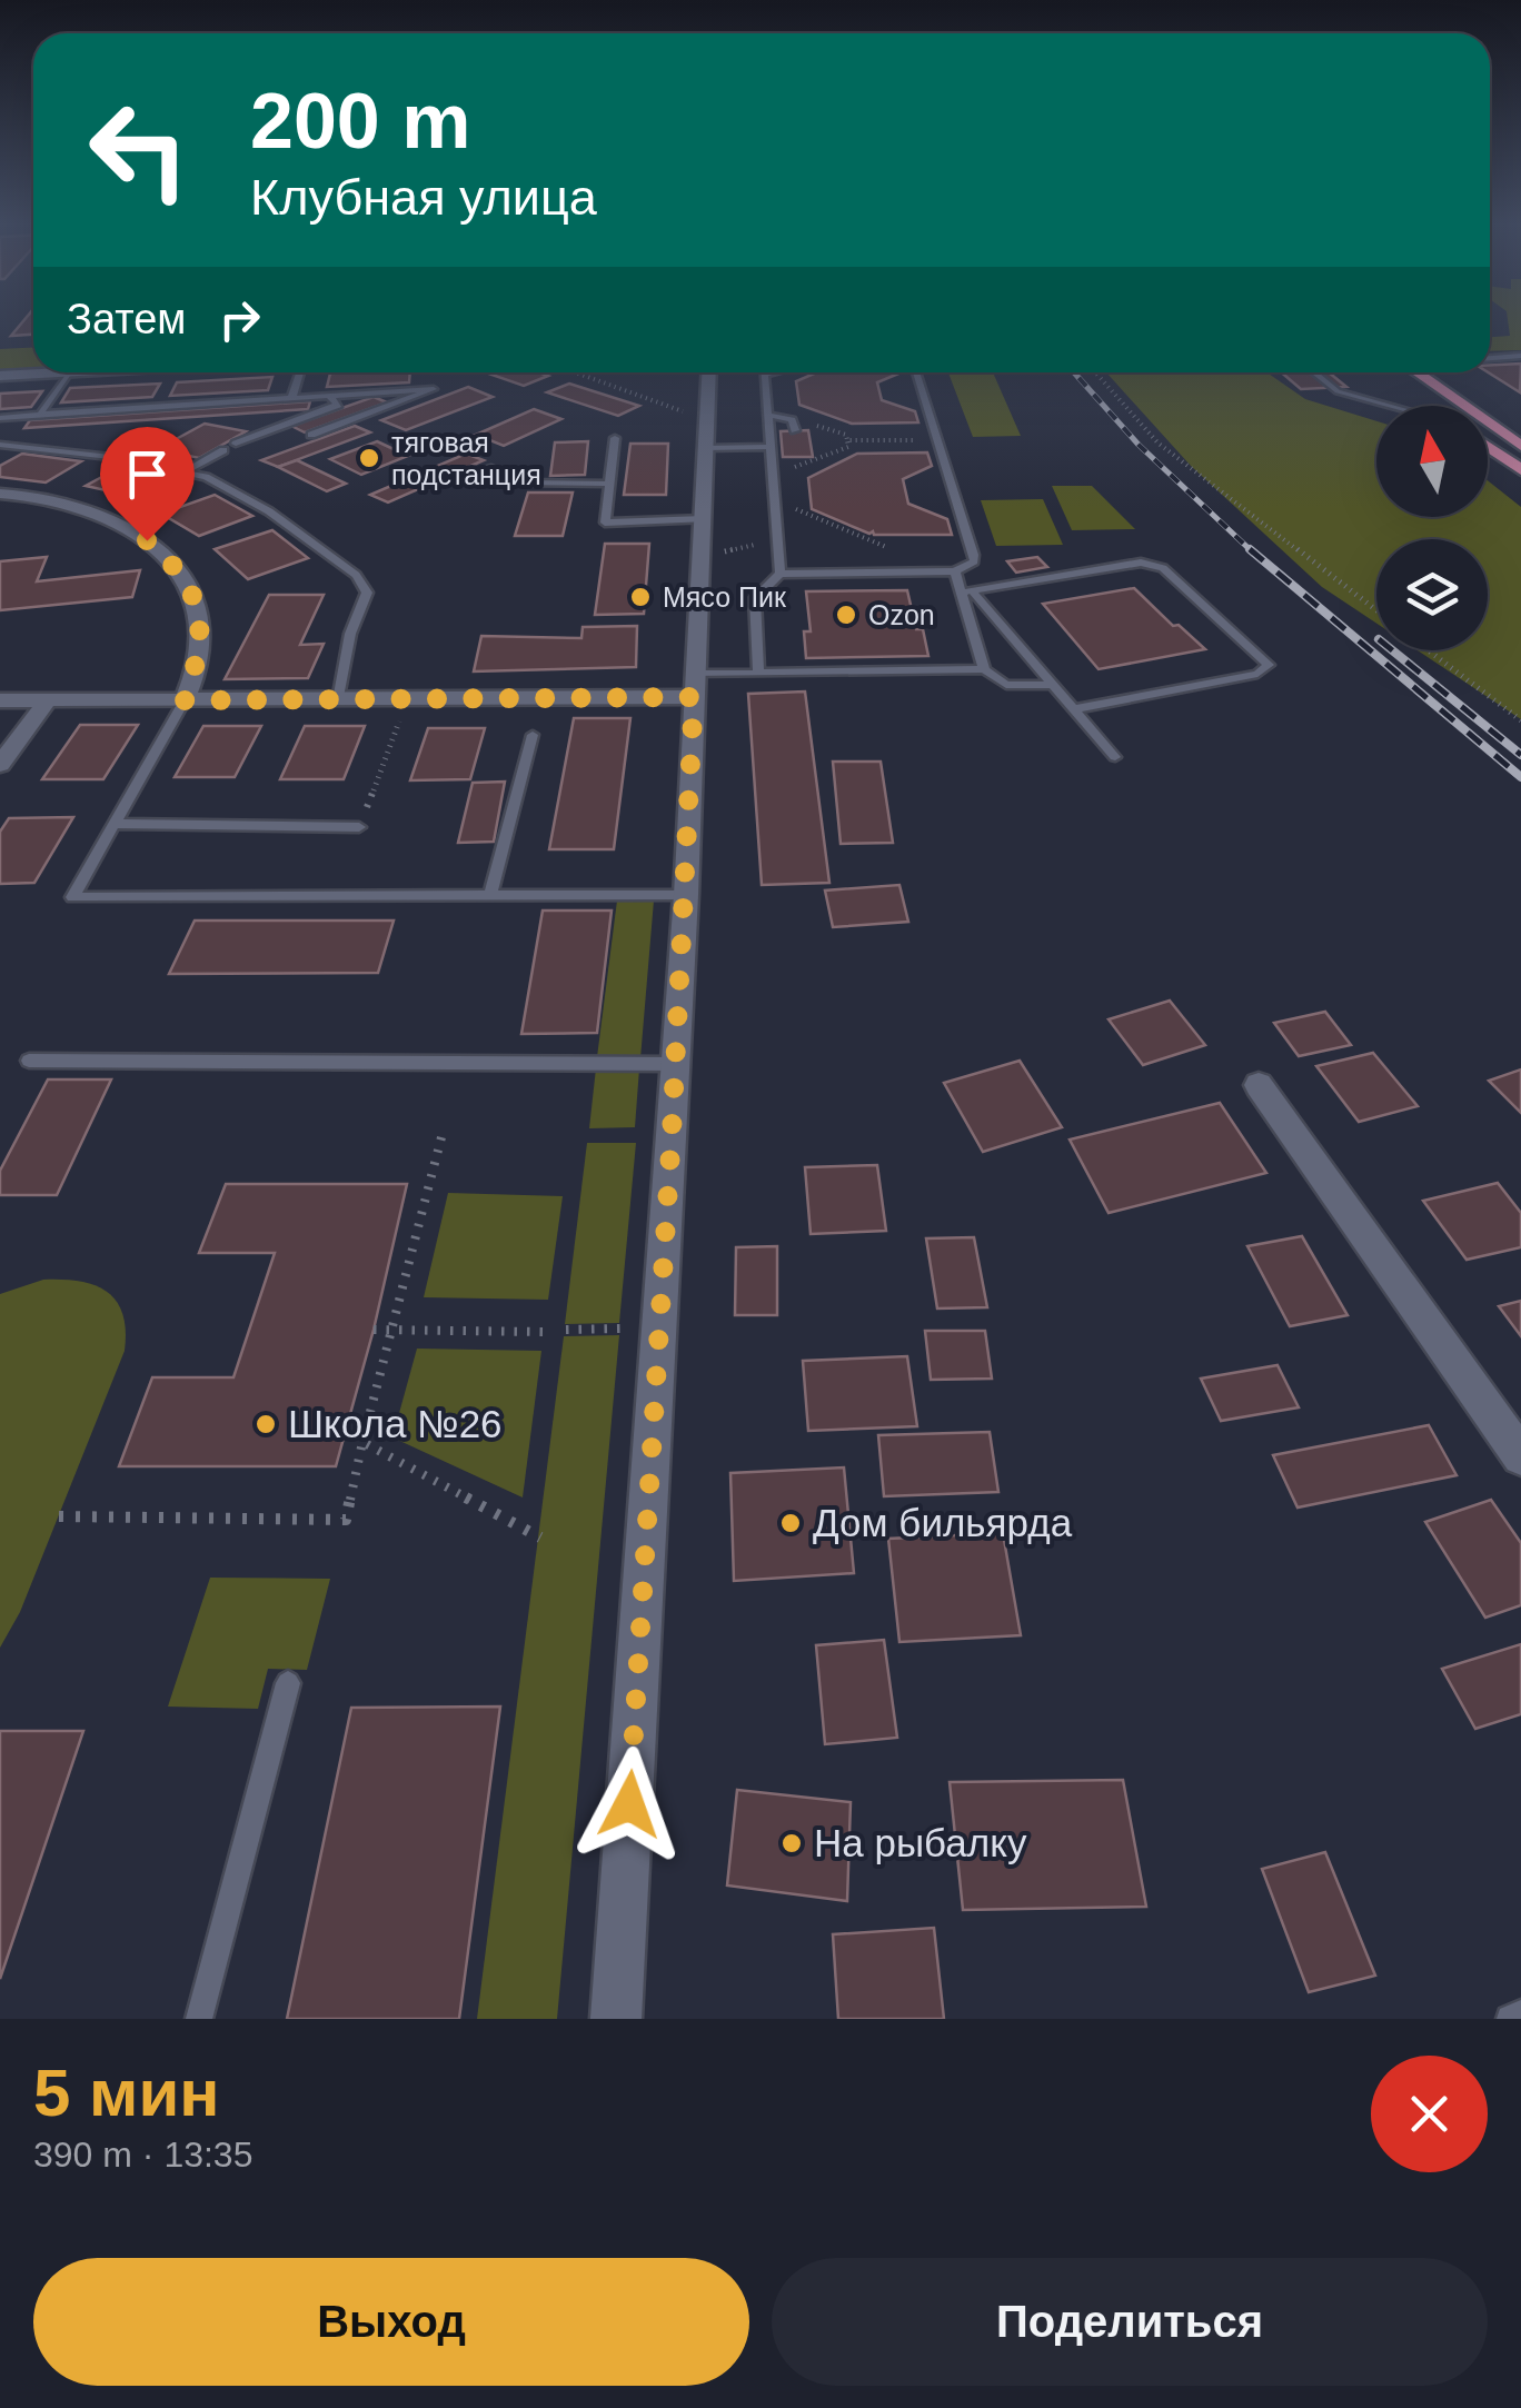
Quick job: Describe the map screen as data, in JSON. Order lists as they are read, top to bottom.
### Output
{
  "places": [
    "тяговая подстанция",
    "Мясо Пик",
    "Ozon",
    "Школа №26",
    "Дом бильярда",
    "На рыбалку"
  ],
  "north": "top",
  "page": {
    "turn": ["200 m", "Клубная улица"],
    "then": "Затем",
    "heading": ["5 мин", "390 m · 13:35"],
    "buttons": ["Выход", "Поделиться"]
  }
}
